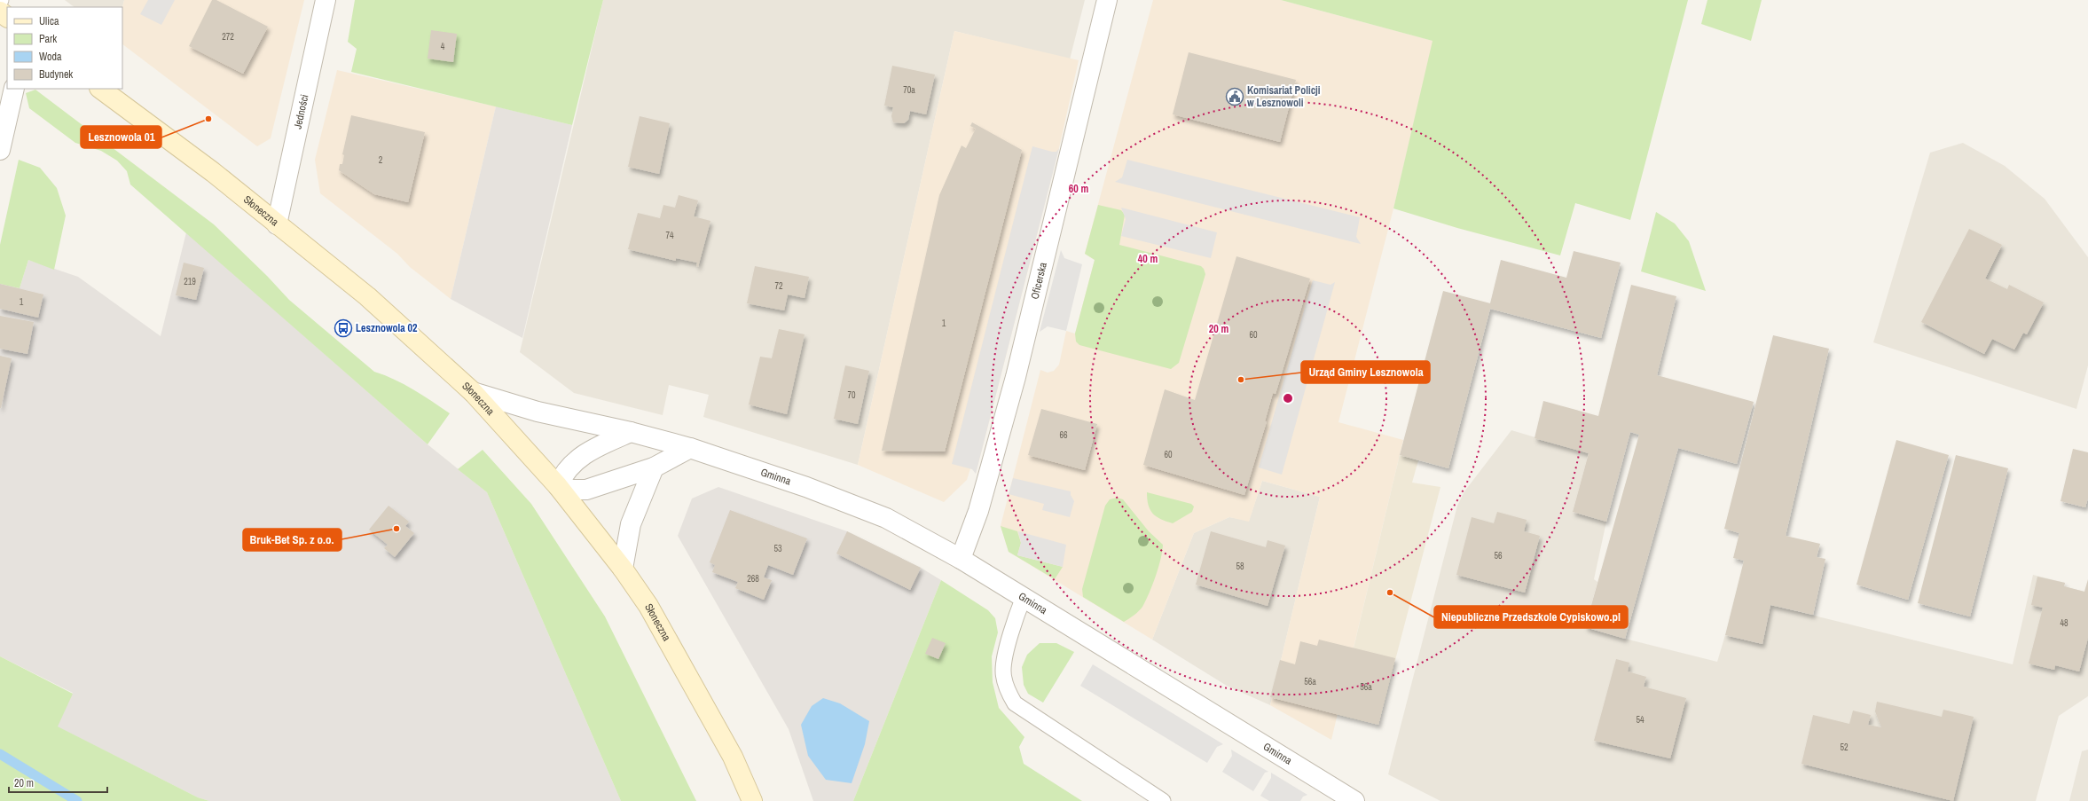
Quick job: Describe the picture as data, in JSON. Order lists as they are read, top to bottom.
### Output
{
  "streets": {
    "main road": ["Słoneczna"],
    "street": ["Jedności", "Oficerska", "Gminna"]
  },
  "crossings": [
    ["Jedności", "Słoneczna"],
    ["Słoneczna", "Gminna"],
    ["Oficerska", "Gminna"]
  ],
  "places": {
    "public building": ["Komisariat Policji w Lesznowoli"],
    "other": [
      "Lesznowola 01",
      "Urząd Gminy Lesznowola",
      "Bruk-Bet Sp. z o.o.",
      "Niepubliczne Przedszkole Cypiskowo.pl"
    ],
    "bus stop": ["Lesznowola 02"]
  },
  "house_numbers": [
    "272",
    "4",
    "70a",
    "2",
    "74",
    "219",
    "72",
    "1",
    "1",
    "60",
    "70",
    "66",
    "60",
    "53",
    "56",
    "58",
    "268",
    "48",
    "56a",
    "56a",
    "54",
    "52"
  ],
  "legend": [
    "Ulica",
    "Park",
    "Woda",
    "Budynek"
  ],
  "scale_bar": "20 m",
  "rings": ["60 m", "40 m", "20 m"]
}
